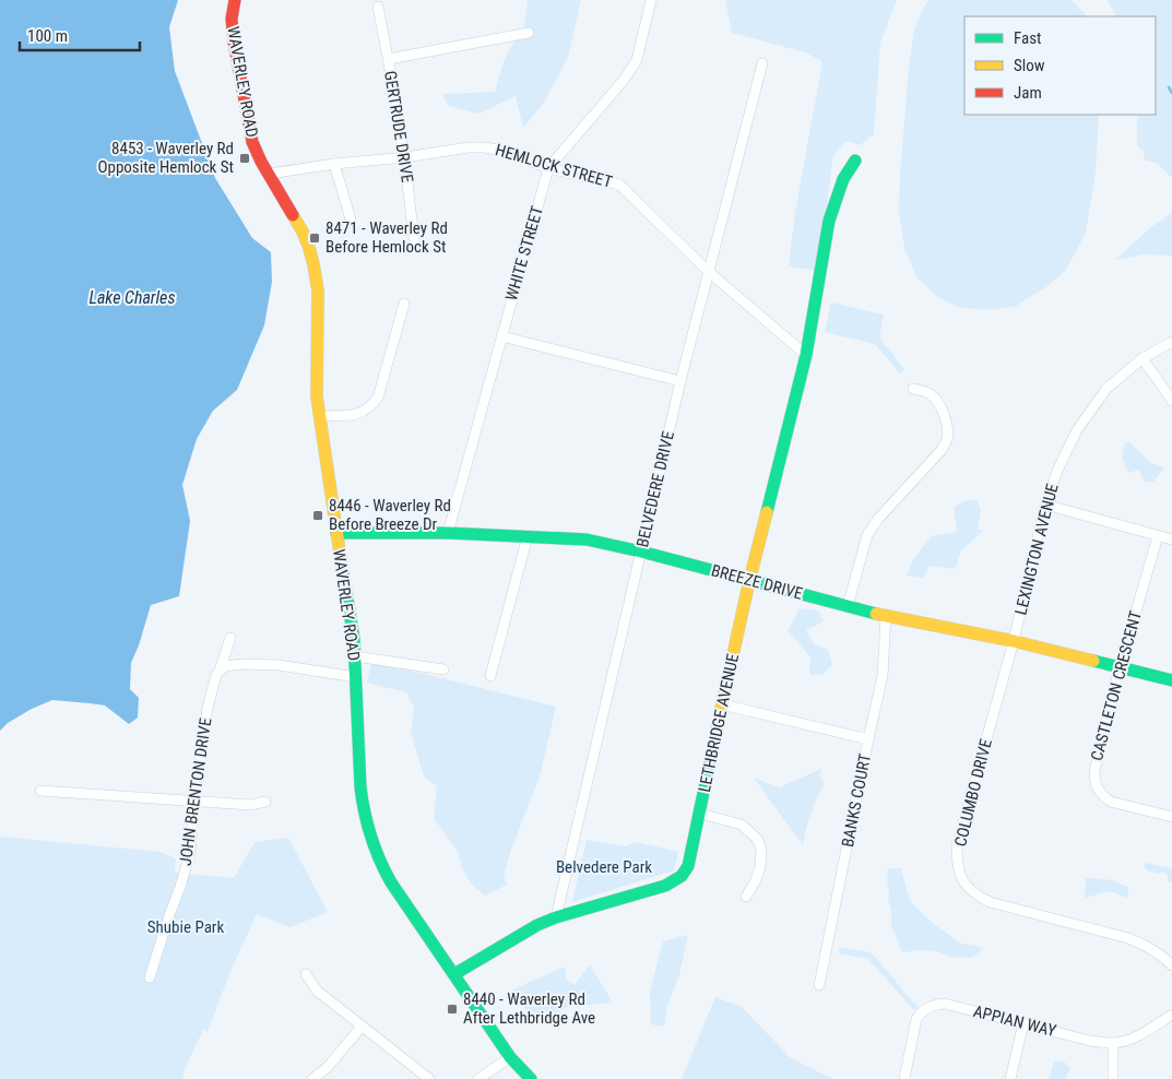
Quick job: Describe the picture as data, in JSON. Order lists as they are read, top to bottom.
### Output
{
  "streets": {
    "street": [
      "WAVERLEY ROAD",
      "GERTRUDE DRIVE",
      "HEMLOCK STREET",
      "WHITE STREET",
      "BELVEDERE DRIVE",
      "LEXINGTON AVENUE",
      "BREEZE DRIVE",
      "CASTLETON CRESCENT",
      "LETHBRIDGE AVENUE",
      "JOHN BRENTON DRIVE",
      "COLUMBO DRIVE",
      "BANKS COURT",
      "APPIAN WAY"
    ]
  },
  "crossings": [
    ["WAVERLEY ROAD", "HEMLOCK STREET"],
    ["WAVERLEY ROAD", "BREEZE DRIVE"],
    ["WAVERLEY ROAD", "LETHBRIDGE AVENUE"],
    ["GERTRUDE DRIVE", "HEMLOCK STREET"],
    ["HEMLOCK STREET", "WHITE STREET"],
    ["HEMLOCK STREET", "BELVEDERE DRIVE"],
    ["HEMLOCK STREET", "LETHBRIDGE AVENUE"],
    ["WHITE STREET", "BREEZE DRIVE"],
    ["BELVEDERE DRIVE", "BREEZE DRIVE"],
    ["BELVEDERE DRIVE", "LETHBRIDGE AVENUE"],
    ["LEXINGTON AVENUE", "BREEZE DRIVE"],
    ["LEXINGTON AVENUE", "COLUMBO DRIVE"],
    ["BREEZE DRIVE", "CASTLETON CRESCENT"],
    ["BREEZE DRIVE", "LETHBRIDGE AVENUE"],
    ["BREEZE DRIVE", "COLUMBO DRIVE"],
    ["BREEZE DRIVE", "BANKS COURT"]
  ],
  "water": ["Lake Charles"],
  "parks": ["Belvedere Park", "Shubie Park"],
  "places": {
    "transit": [
      "8453 - Waverley Rd Opposite Hemlock St",
      "8471 - Waverley Rd Before Hemlock St",
      "8446 - Waverley Rd Before Breeze Dr",
      "8440 - Waverley Rd After Lethbridge Ave"
    ]
  },
  "legend": ["Fast", "Slow", "Jam"],
  "scale_bar": "100 m"
}
